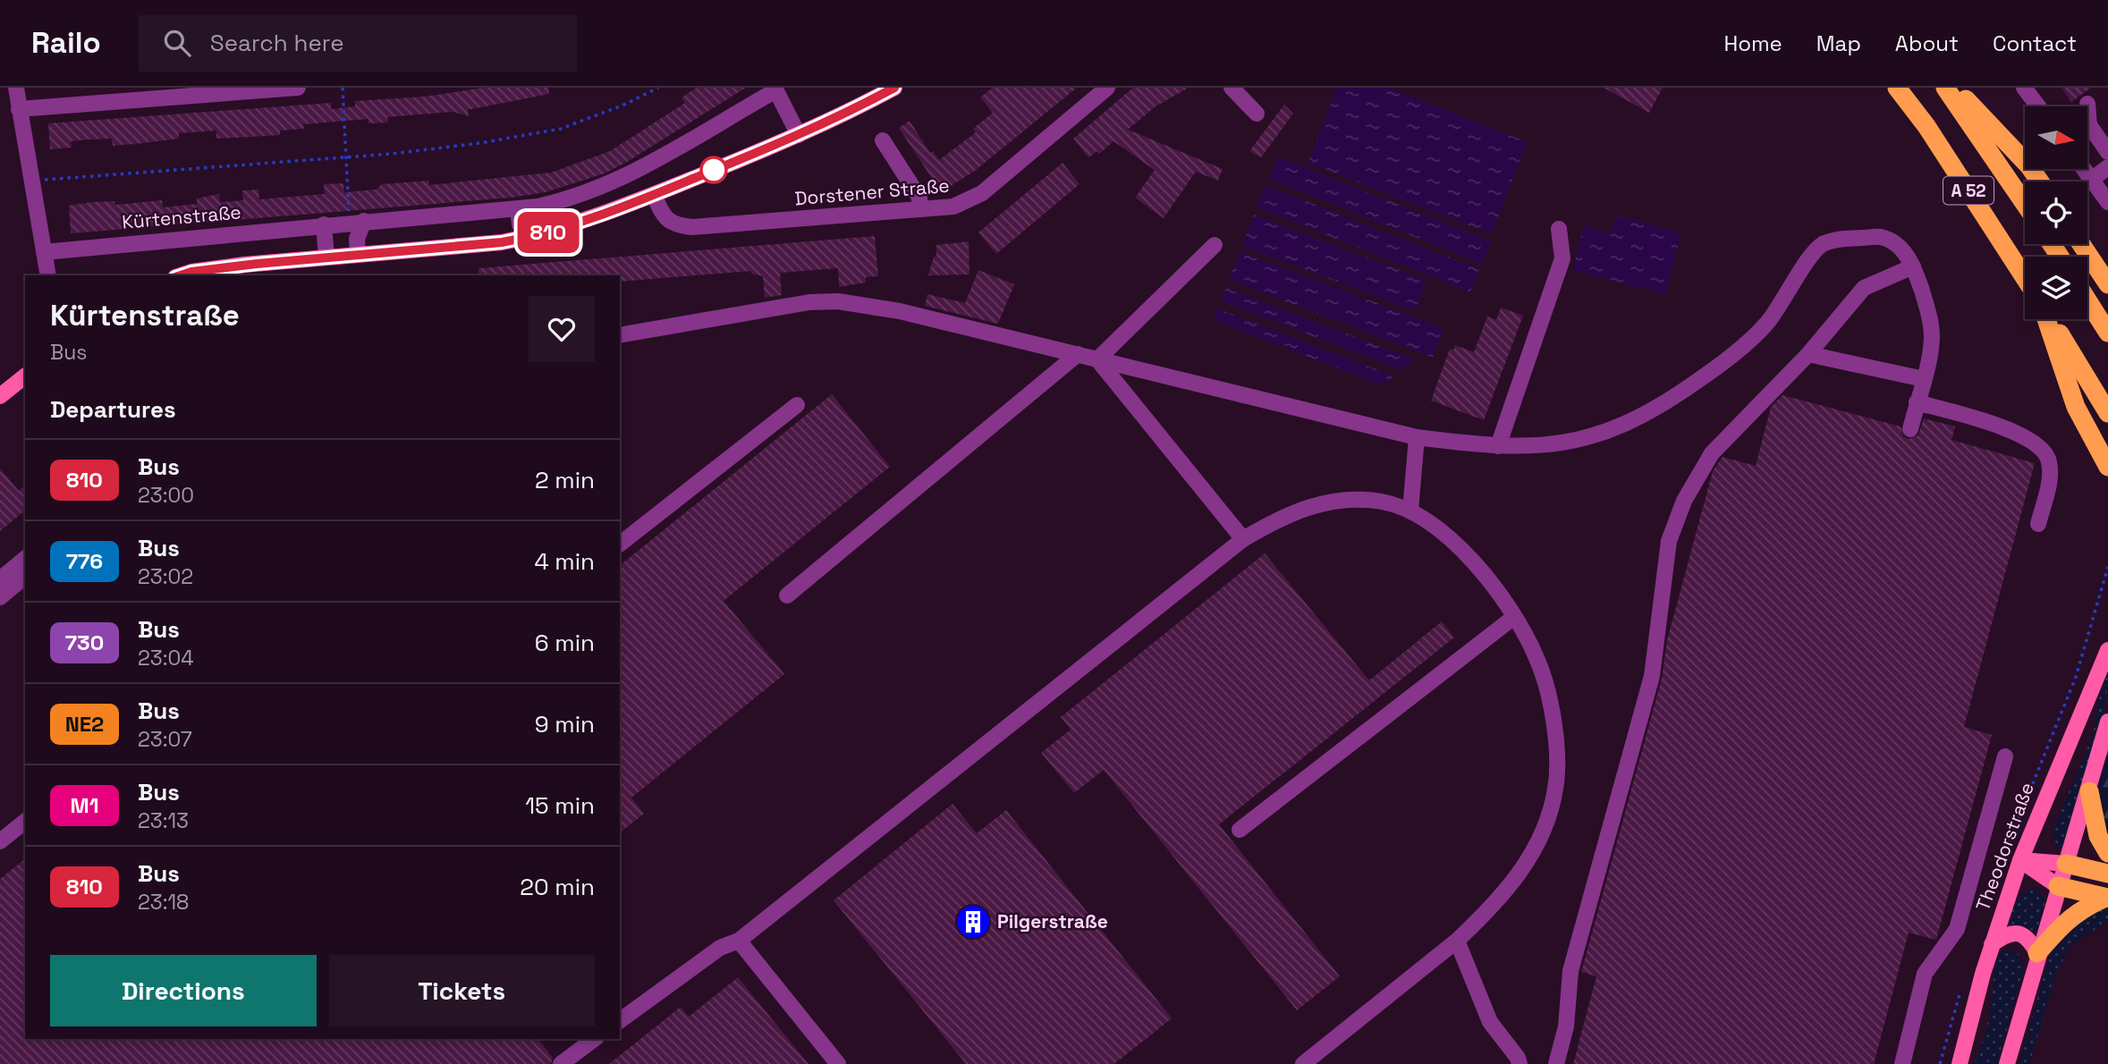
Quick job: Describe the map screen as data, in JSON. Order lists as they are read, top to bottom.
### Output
{
  "streets": {
    "highway": ["A 52"],
    "main road": ["Theodorstraße"],
    "street": ["Dorstener Straße", "Kürtenstraße"]
  },
  "places": {
    "building": ["Pilgerstraße"]
  },
  "lines": ["bus line 810"],
  "north": "right",
  "page": {
    "header": "Railo",
    "search": "Search here",
    "nav": [
      "Home",
      "Map",
      "About",
      "Contact"
    ],
    "on_map": "810",
    "heading": [
      ["Kürtenstraße", "Bus"],
      "Departures"
    ],
    "list": [
      {
        "mark": "810",
        "name": "Bus",
        "note": "23:00",
        "value": "2 min"
      },
      {
        "mark": "776",
        "name": "Bus",
        "note": "23:02",
        "value": "4 min"
      },
      {
        "mark": "730",
        "name": "Bus",
        "note": "23:04",
        "value": "6 min"
      },
      {
        "mark": "NE2",
        "name": "Bus",
        "note": "23:07",
        "value": "9 min"
      },
      {
        "mark": "M1",
        "name": "Bus",
        "note": "23:13",
        "value": "15 min"
      },
      {
        "mark": "810",
        "name": "Bus",
        "note": "23:18",
        "value": "20 min"
      }
    ],
    "buttons": ["Directions", "Tickets"]
  }
}
